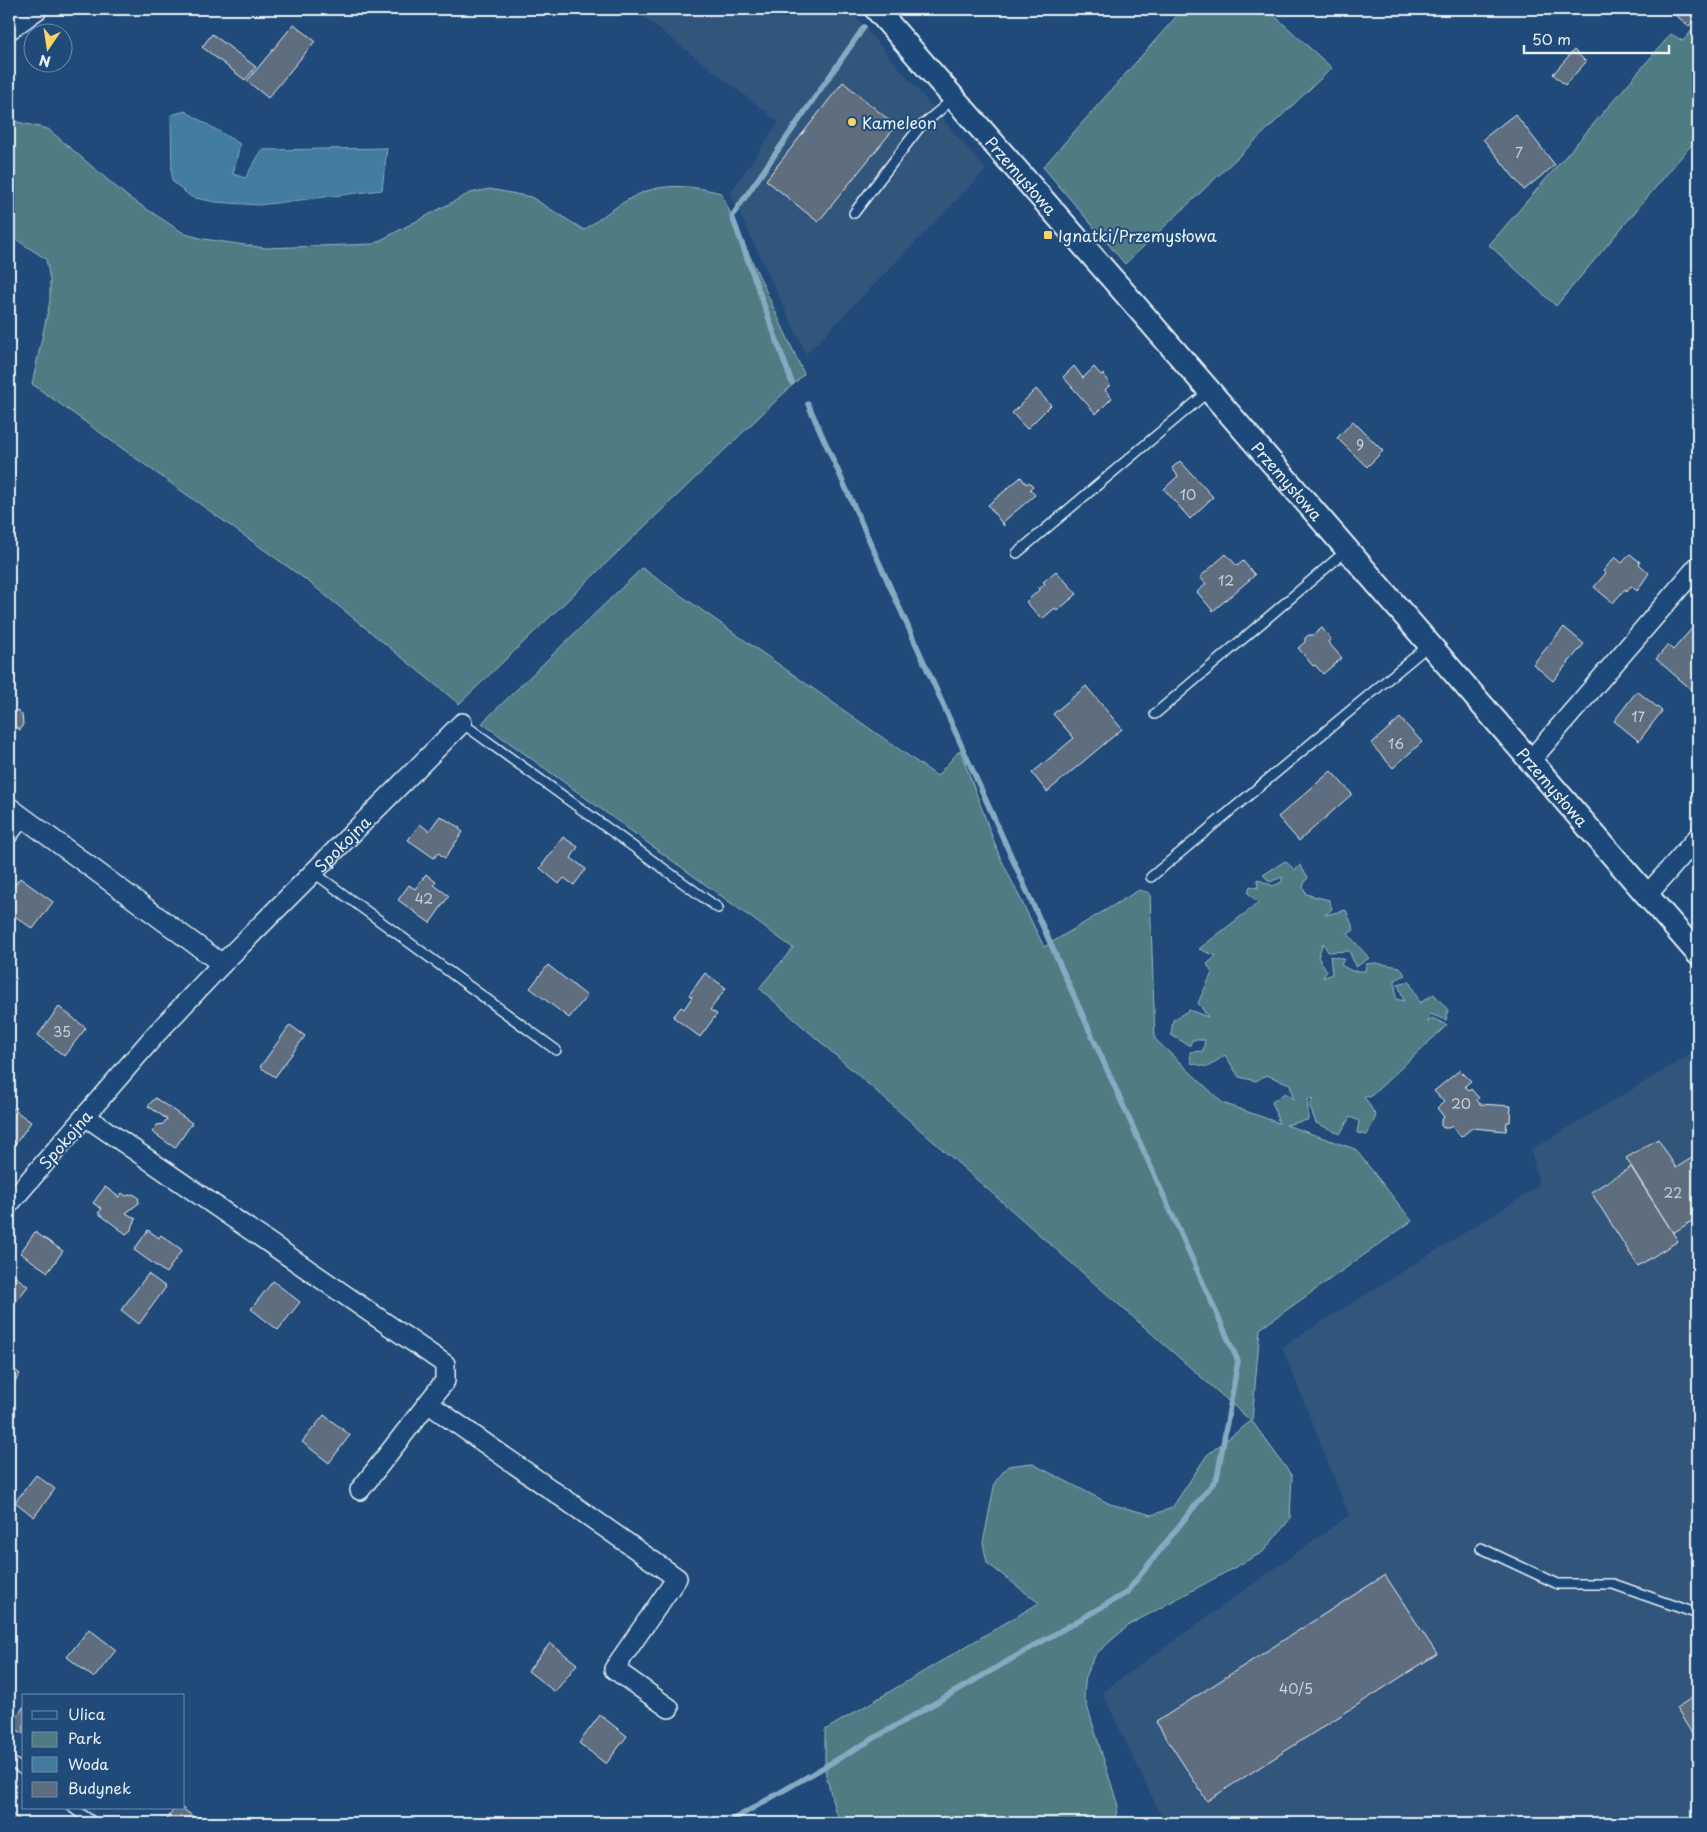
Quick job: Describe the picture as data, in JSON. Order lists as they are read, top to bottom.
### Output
{
  "streets": {
    "street": ["Przemysłowa", "Spokojna"]
  },
  "places": {
    "other": ["Kameleon"],
    "transit": ["Ignatki/Przemysłowa"]
  },
  "house_numbers": [
    "7",
    "9",
    "10",
    "12",
    "17",
    "16",
    "42",
    "35",
    "20",
    "22",
    "40/5"
  ],
  "legend": [
    "Ulica",
    "Park",
    "Woda",
    "Budynek"
  ],
  "scale_bar": "50 m",
  "north": "bottom"
}
